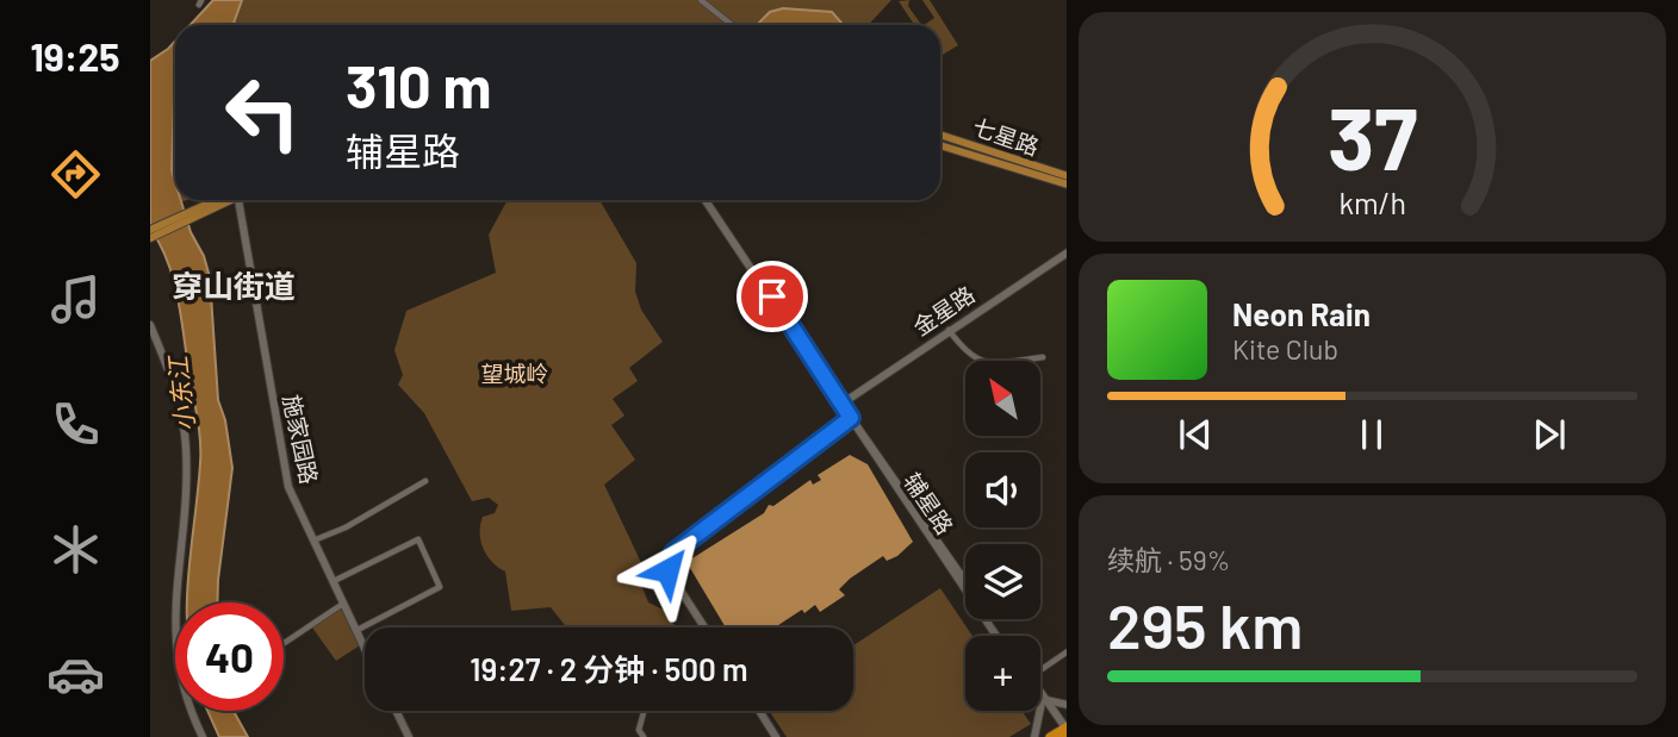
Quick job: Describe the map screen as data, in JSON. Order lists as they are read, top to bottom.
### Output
{
  "streets": {
    "main road": [
      "七星路",
      "金星路",
      "施家园路",
      "辅星路"
    ]
  },
  "crossings": [
    ["金星路", "辅星路"]
  ],
  "districts": ["穿山街道"],
  "water": ["小东江"],
  "parks": ["望城岭"],
  "north": "top left",
  "page": {
    "tabs": "19:25",
    "turn": ["310 m", "辅星路"],
    "song": ["Neon Rain", "Kite Club"],
    "map_buttons": "+",
    "tile": ["续航 · 59%", "295 km"],
    "limit": "40",
    "trip": "19:27 · 2 分钟 · 500 m",
    "gauge": ["37", "km/h"]
  }
}
